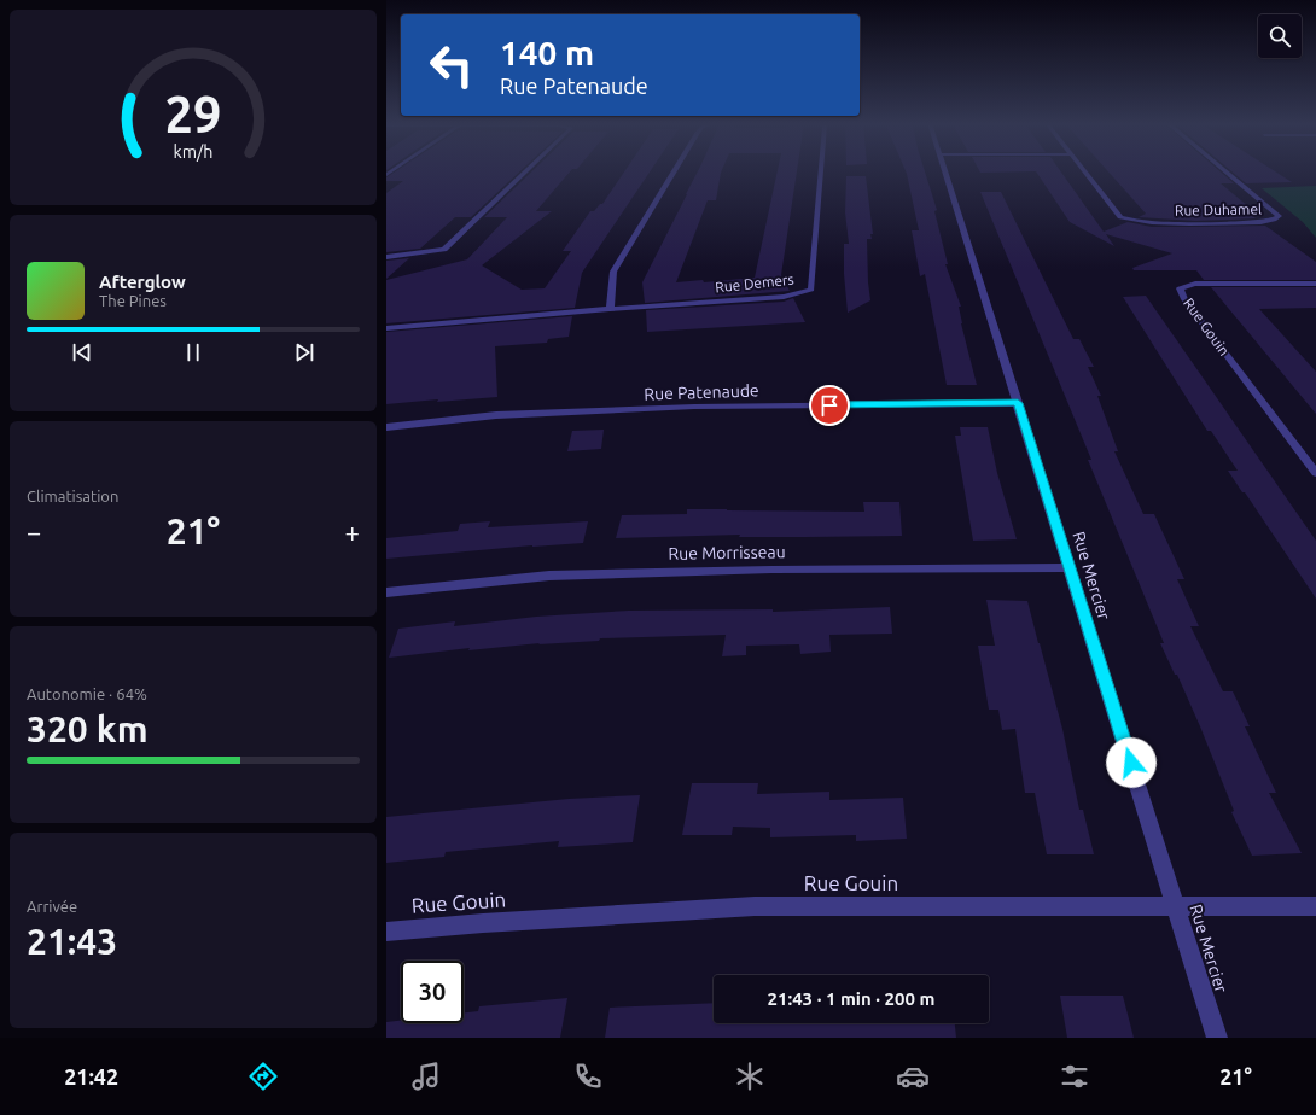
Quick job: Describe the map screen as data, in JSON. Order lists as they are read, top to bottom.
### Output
{
  "streets": {
    "street": [
      "Rue Duhamel",
      "Rue Demers",
      "Rue Gouin",
      "Rue Patenaude",
      "Rue Morrisseau",
      "Rue Mercier"
    ]
  },
  "crossings": [
    ["Rue Gouin", "Rue Mercier"],
    ["Rue Patenaude", "Rue Mercier"],
    ["Rue Morrisseau", "Rue Mercier"]
  ],
  "page": {
    "turn": ["140 m", "Rue Patenaude"],
    "song": ["Afterglow", "The Pines"],
    "tile": [
      "Climatisation",
      ["Autonomie · 64%", "320 km"],
      ["Arrivée", "21:43"]
    ],
    "heat": ["−", "21°", "+"],
    "limit": "30",
    "trip": "21:43 · 1 min · 200 m",
    "tabs": ["21:42", "21°"],
    "gauge": ["29", "km/h"]
  }
}
